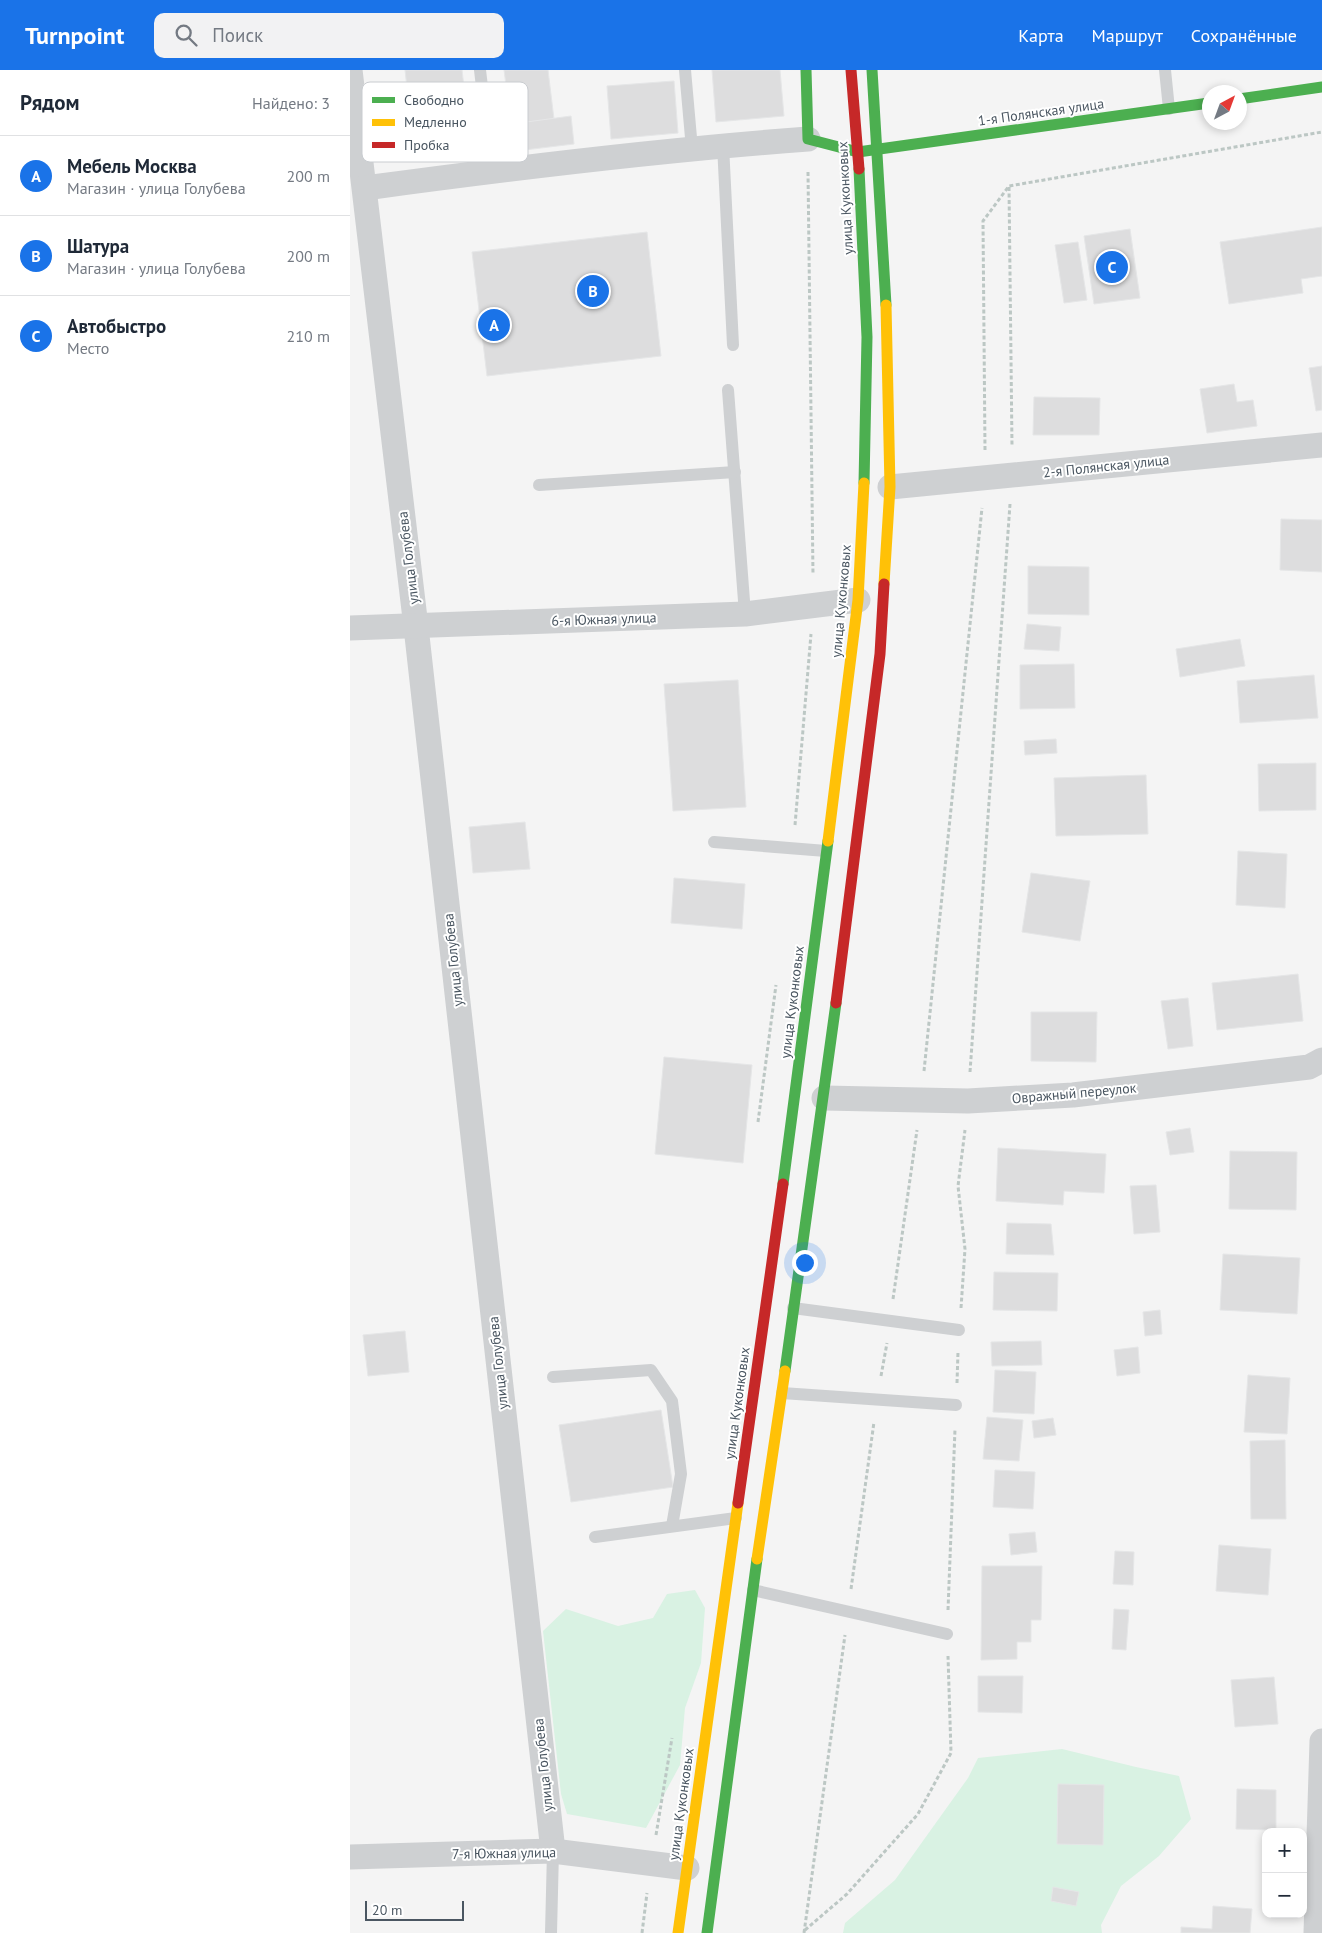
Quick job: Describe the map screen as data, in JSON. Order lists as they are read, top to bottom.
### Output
{
  "streets": {
    "main road": ["1-я Полянская улица", "улица Куконковых"],
    "street": [
      "2-я Полянская улица",
      "улица Голубева",
      "6-я Южная улица",
      "Овражный переулок",
      "7-я Южная улица"
    ]
  },
  "crossings": [
    ["1-я Полянская улица", "улица Куконковых"],
    ["улица Куконковых", "6-я Южная улица"],
    ["улица Куконковых", "7-я Южная улица"],
    ["улица Голубева", "6-я Южная улица"],
    ["улица Голубева", "7-я Южная улица"]
  ],
  "legend": ["Свободно", "Медленно", "Пробка"],
  "scale_bar": "20 m",
  "north": "top right",
  "page": {
    "header": "Turnpoint",
    "search": "Поиск",
    "nav": ["Карта", "Маршрут", "Сохранённые"],
    "heading": ["Рядом", "Найдено: 3"],
    "list": [
      {
        "mark": "A",
        "name": "Мебель Москва",
        "note": "Магазин · улица Голубева",
        "value": "200 m"
      },
      {
        "mark": "B",
        "name": "Шатура",
        "note": "Магазин · улица Голубева",
        "value": "200 m"
      },
      {
        "mark": "C",
        "name": "Автобыстро",
        "note": "Место",
        "value": "210 m"
      }
    ],
    "pins": ["C", "B", "A"],
    "map_buttons": ["+", "−"],
    "scale": "20 m"
  }
}
